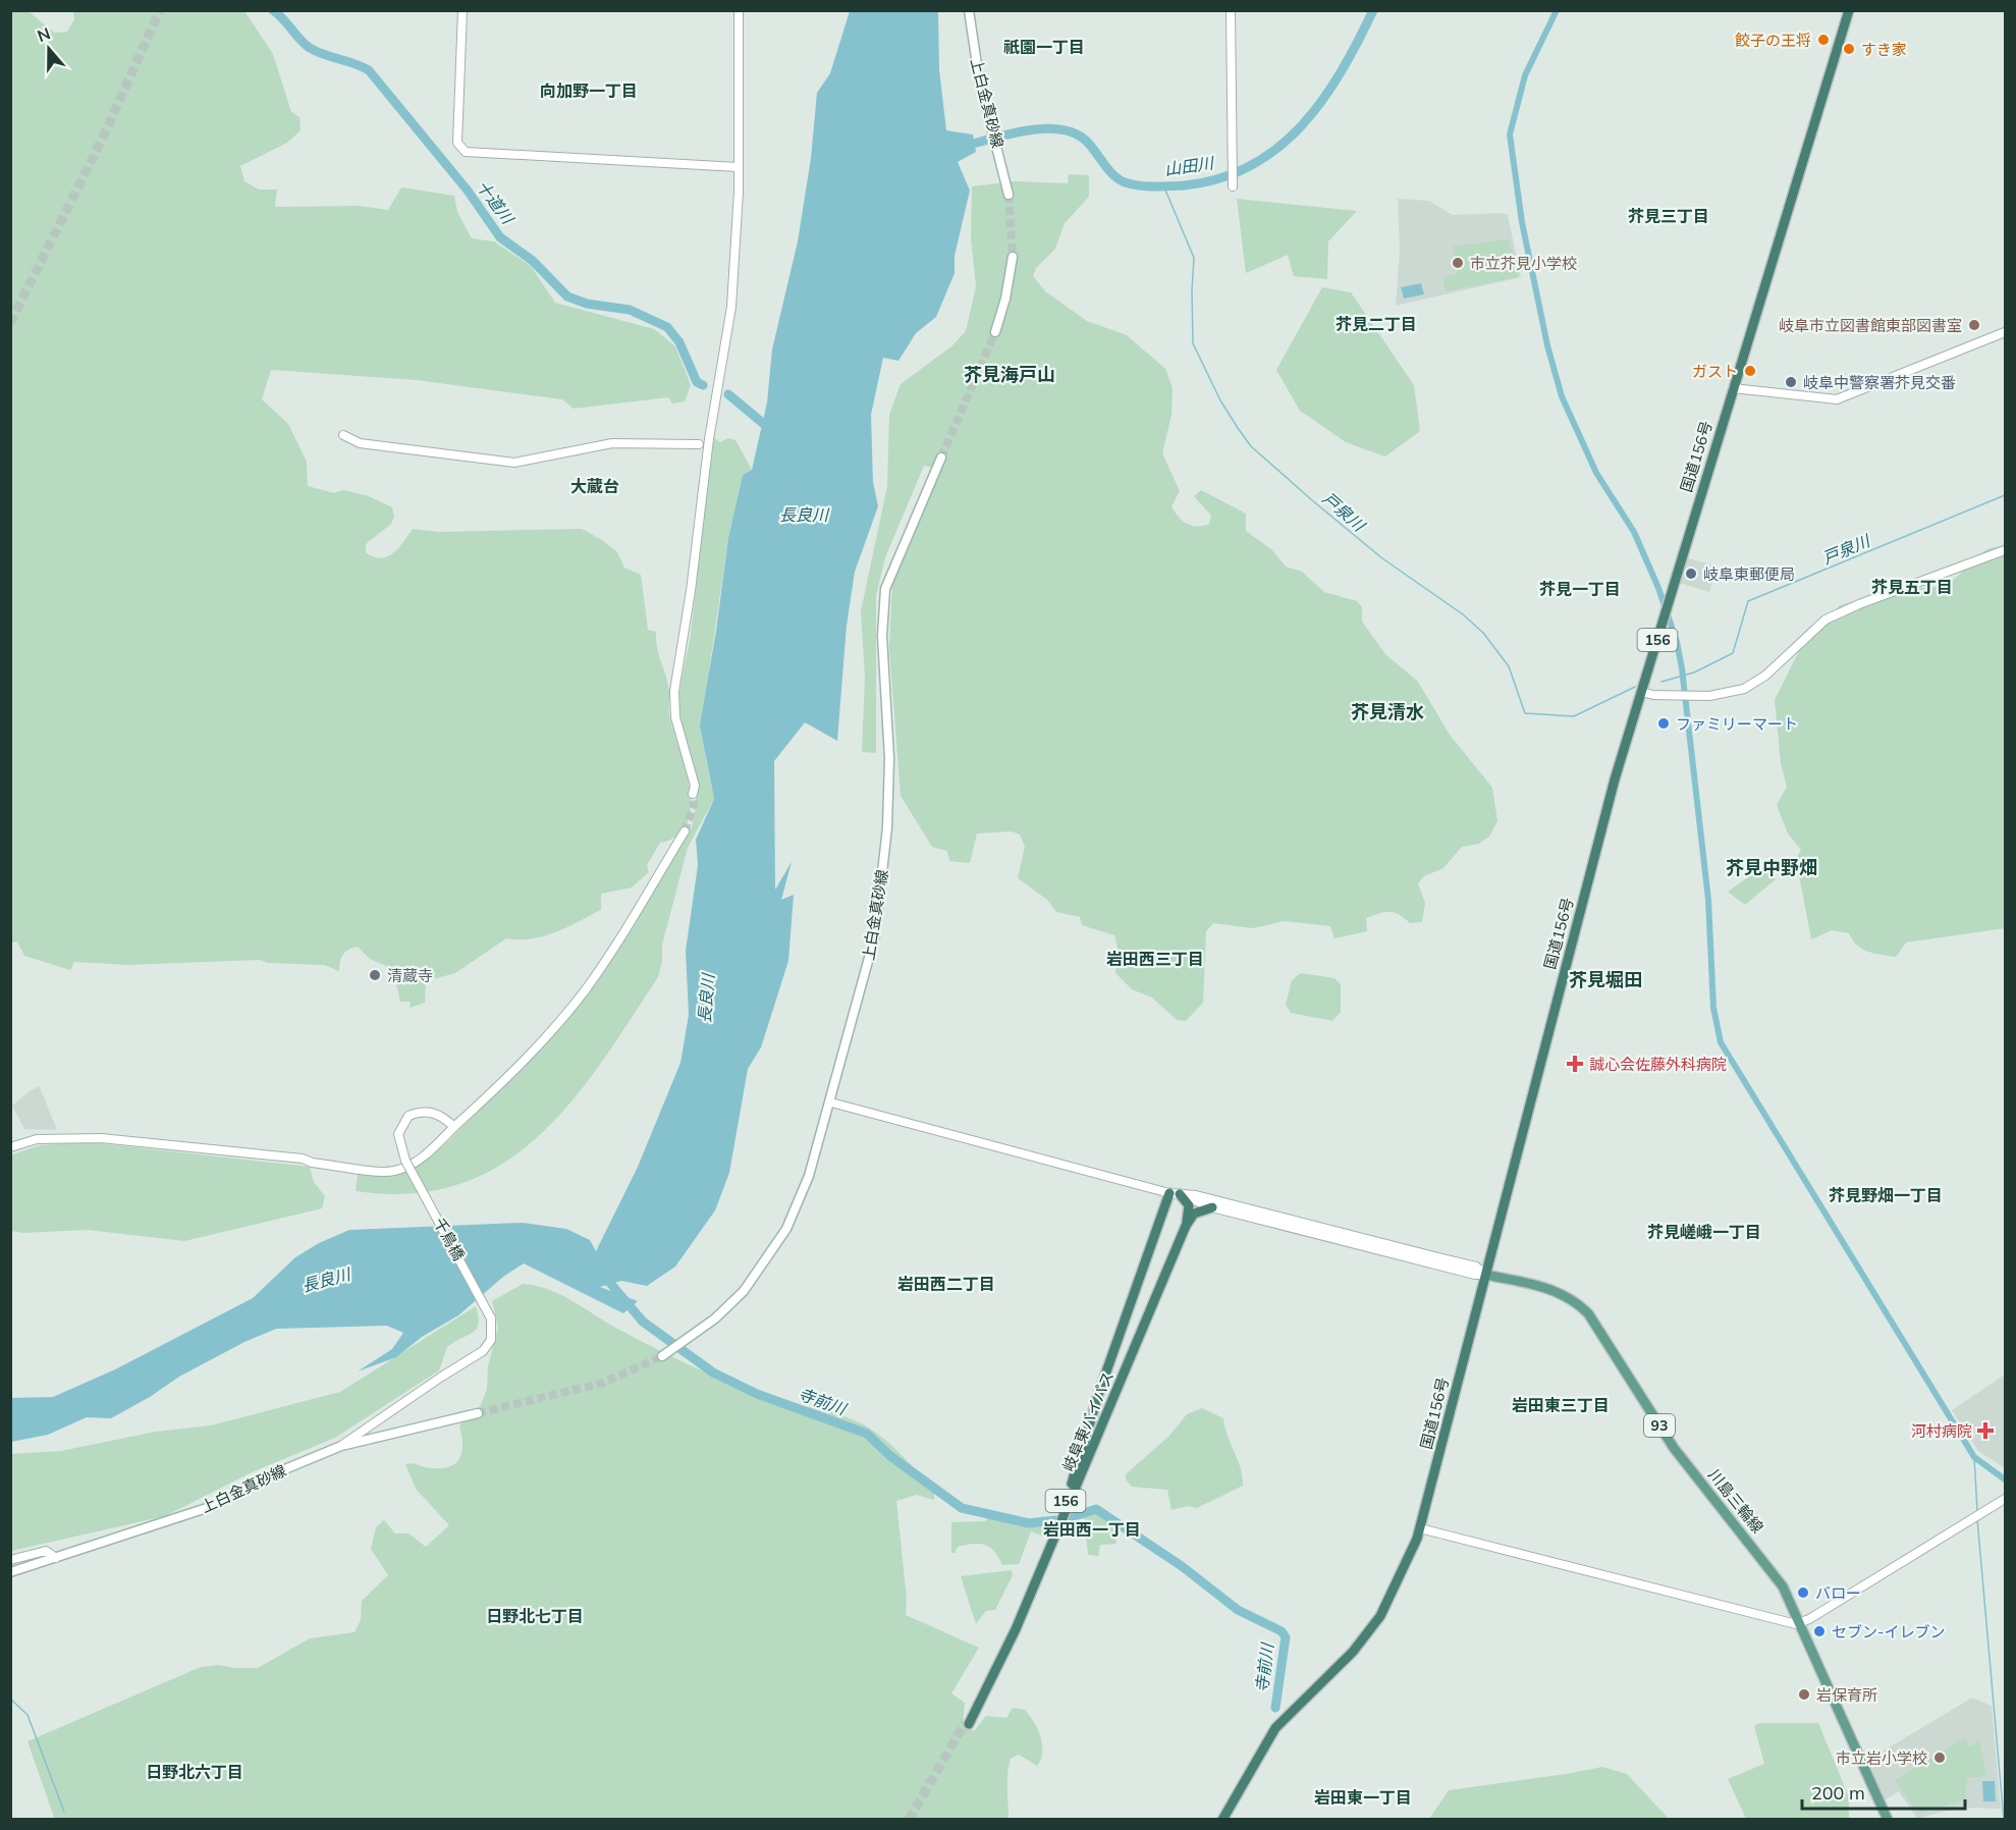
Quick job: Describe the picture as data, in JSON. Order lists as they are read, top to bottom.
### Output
{
  "streets": {
    "highway": ["国道156号", "156", "岐阜東バイパス"],
    "main road": ["上白金真砂線", "93", "川島三輪線"],
    "street": ["千鳥橋"]
  },
  "crossings": [
    ["上白金真砂線", "千鳥橋"],
    ["国道156号", "川島三輪線"]
  ],
  "districts": [
    "祇園一丁目",
    "向加野一丁目",
    "芥見三丁目",
    "芥見二丁目",
    "芥見海戸山",
    "大蔵台",
    "芥見五丁目",
    "芥見一丁目",
    "芥見清水",
    "芥見中野畑",
    "岩田西三丁目",
    "芥見堀田",
    "芥見野畑一丁目",
    "芥見嵯峨一丁目",
    "岩田西二丁目",
    "岩田東三丁目",
    "岩田西一丁目",
    "日野北七丁目",
    "日野北六丁目",
    "岩田東一丁目"
  ],
  "water": [
    "山田川",
    "十道川",
    "戸泉川",
    "長良川",
    "寺前川"
  ],
  "places": {
    "other": [
      "餃子の王将",
      "すき家",
      "市立芥見小学校",
      "岐阜市立図書館東部図書室",
      "ガスト",
      "岐阜中警察署芥見交番",
      "岐阜東郵便局",
      "ファミリーマート",
      "清蔵寺",
      "バロー",
      "セブン-イレブン",
      "岩保育所",
      "市立岩小学校"
    ],
    "health": ["誠心会佐藤外科病院", "河村病院"]
  },
  "scale_bar": "200 m",
  "north": "top"
}
